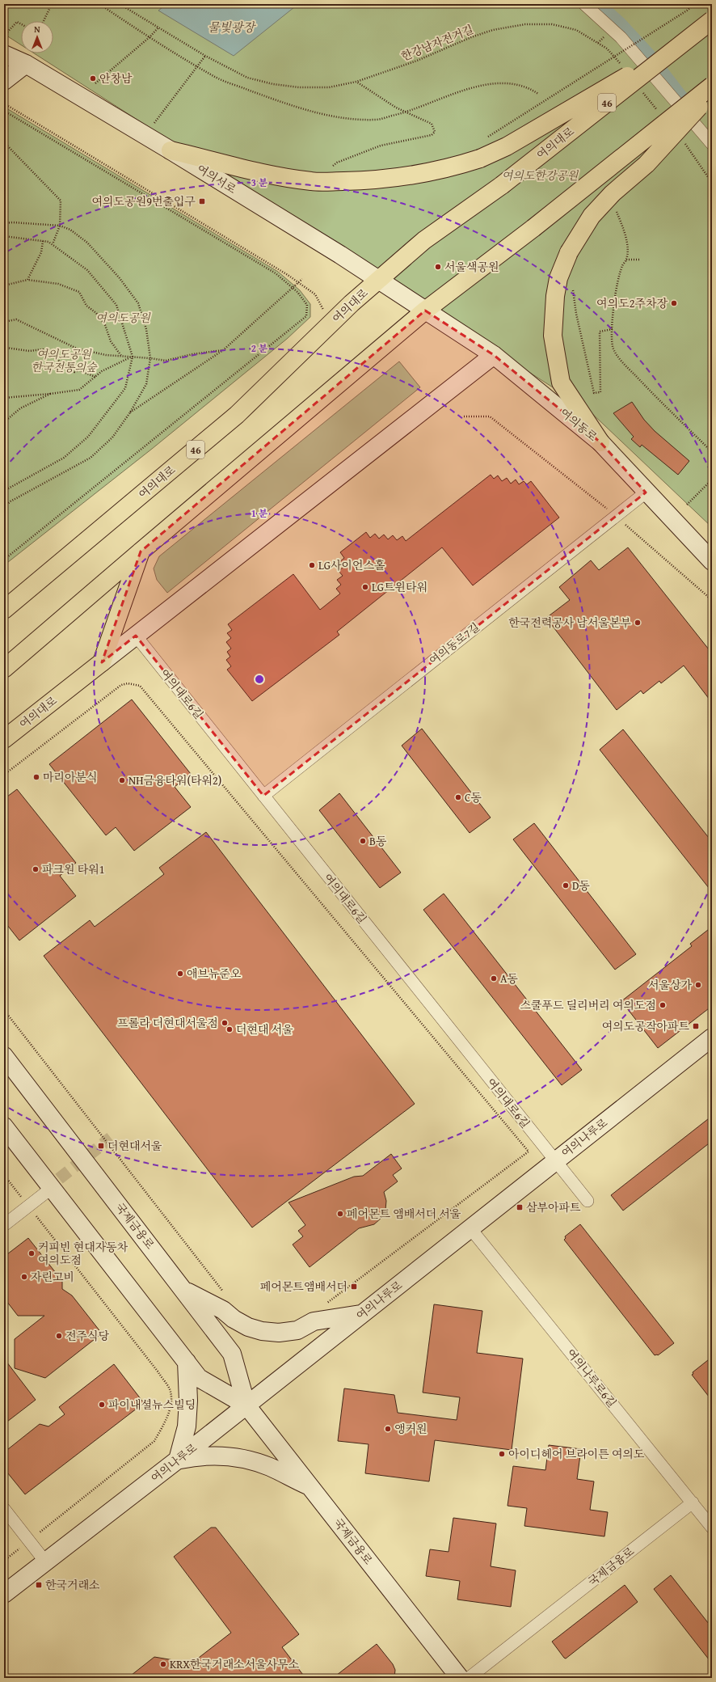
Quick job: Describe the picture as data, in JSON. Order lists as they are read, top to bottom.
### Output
{
  "streets": {
    "main road": ["46", "여의대로"],
    "street": [
      "여의서로",
      "여의동로",
      "여의동로7길",
      "여의대로6길",
      "여의나루로",
      "국제금융로",
      "여의나루로6길"
    ],
    "path": ["한강남자전거길"]
  },
  "crossings": [
    ["46", "여의대로"],
    ["여의대로", "여의서로"],
    ["여의대로", "여의동로"],
    ["여의대로", "여의대로6길"],
    ["여의서로", "여의동로"],
    ["여의동로", "여의동로7길"],
    ["여의동로7길", "여의대로6길"],
    ["여의대로6길", "여의나루로"],
    ["여의나루로", "국제금융로"],
    ["여의나루로", "여의나루로6길"],
    ["국제금융로", "여의나루로6길"]
  ],
  "water": ["물빛광장"],
  "parks": ["여의도한강공원", "여의도공원", "여의도공원 한국전통의숲"],
  "places": {
    "other": [
      "안창남",
      "서울색공원",
      "여의도2주차장",
      "LG사이언스홀",
      "LG트윈타워",
      "한국전력공사 남서울본부",
      "마리아분식",
      "NH금융타워(타워2)",
      "C동",
      "B동",
      "파크원 타워1",
      "D동",
      "애브뉴준오",
      "A동",
      "서울상가",
      "스쿨푸드 딜리버리 여의도점",
      "프롤라 더현대서울점",
      "더현대 서울",
      "페어몬트 앰배서더 서울",
      "커피빈 현대자동차 여의도점",
      "자린고비",
      "전주식당",
      "파이내셜뉴스빌딩",
      "앵커원",
      "아이디헤어 브라이튼 여의도",
      "KRX한국거래소서울사무소"
    ],
    "transit": [
      "여의도공원9번출입구",
      "여의도공작아파트",
      "더현대서울",
      "삼부아파트",
      "페어몬트앰배서더",
      "한국거래소"
    ]
  },
  "north": "top",
  "rings": ["3 분", "2 분", "1 분"]
}
